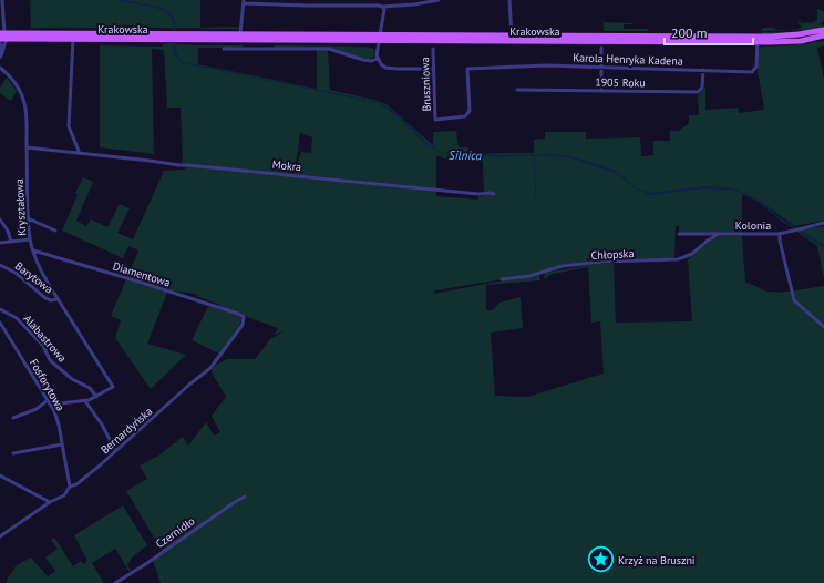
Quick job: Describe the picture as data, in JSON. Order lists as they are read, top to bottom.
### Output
{
  "streets": {
    "main road": ["Krakowska"],
    "street": [
      "Karola Henryka Kadena",
      "1905 Roku",
      "Bruszniowa",
      "Mokra",
      "Kryształowa",
      "Kolonia",
      "Chłopska",
      "Diamentowa",
      "Barytowa",
      "Alabastrowa",
      "Fosforytowa",
      "Bernardyńska",
      "Czernidło"
    ]
  },
  "crossings": [
    ["Krakowska", "Karola Henryka Kadena"],
    ["Karola Henryka Kadena", "1905 Roku"],
    ["Karola Henryka Kadena", "Bruszniowa"],
    ["Mokra", "Kryształowa"],
    ["Kryształowa", "Diamentowa"],
    ["Kryształowa", "Barytowa"],
    ["Kryształowa", "Alabastrowa"],
    ["Kolonia", "Chłopska"],
    ["Diamentowa", "Bernardyńska"],
    ["Fosforytowa", "Bernardyńska"]
  ],
  "water": ["Silnica"],
  "places": {
    "place": ["Krzyż na Bruszni"]
  },
  "scale_bar": "200 m"
}
